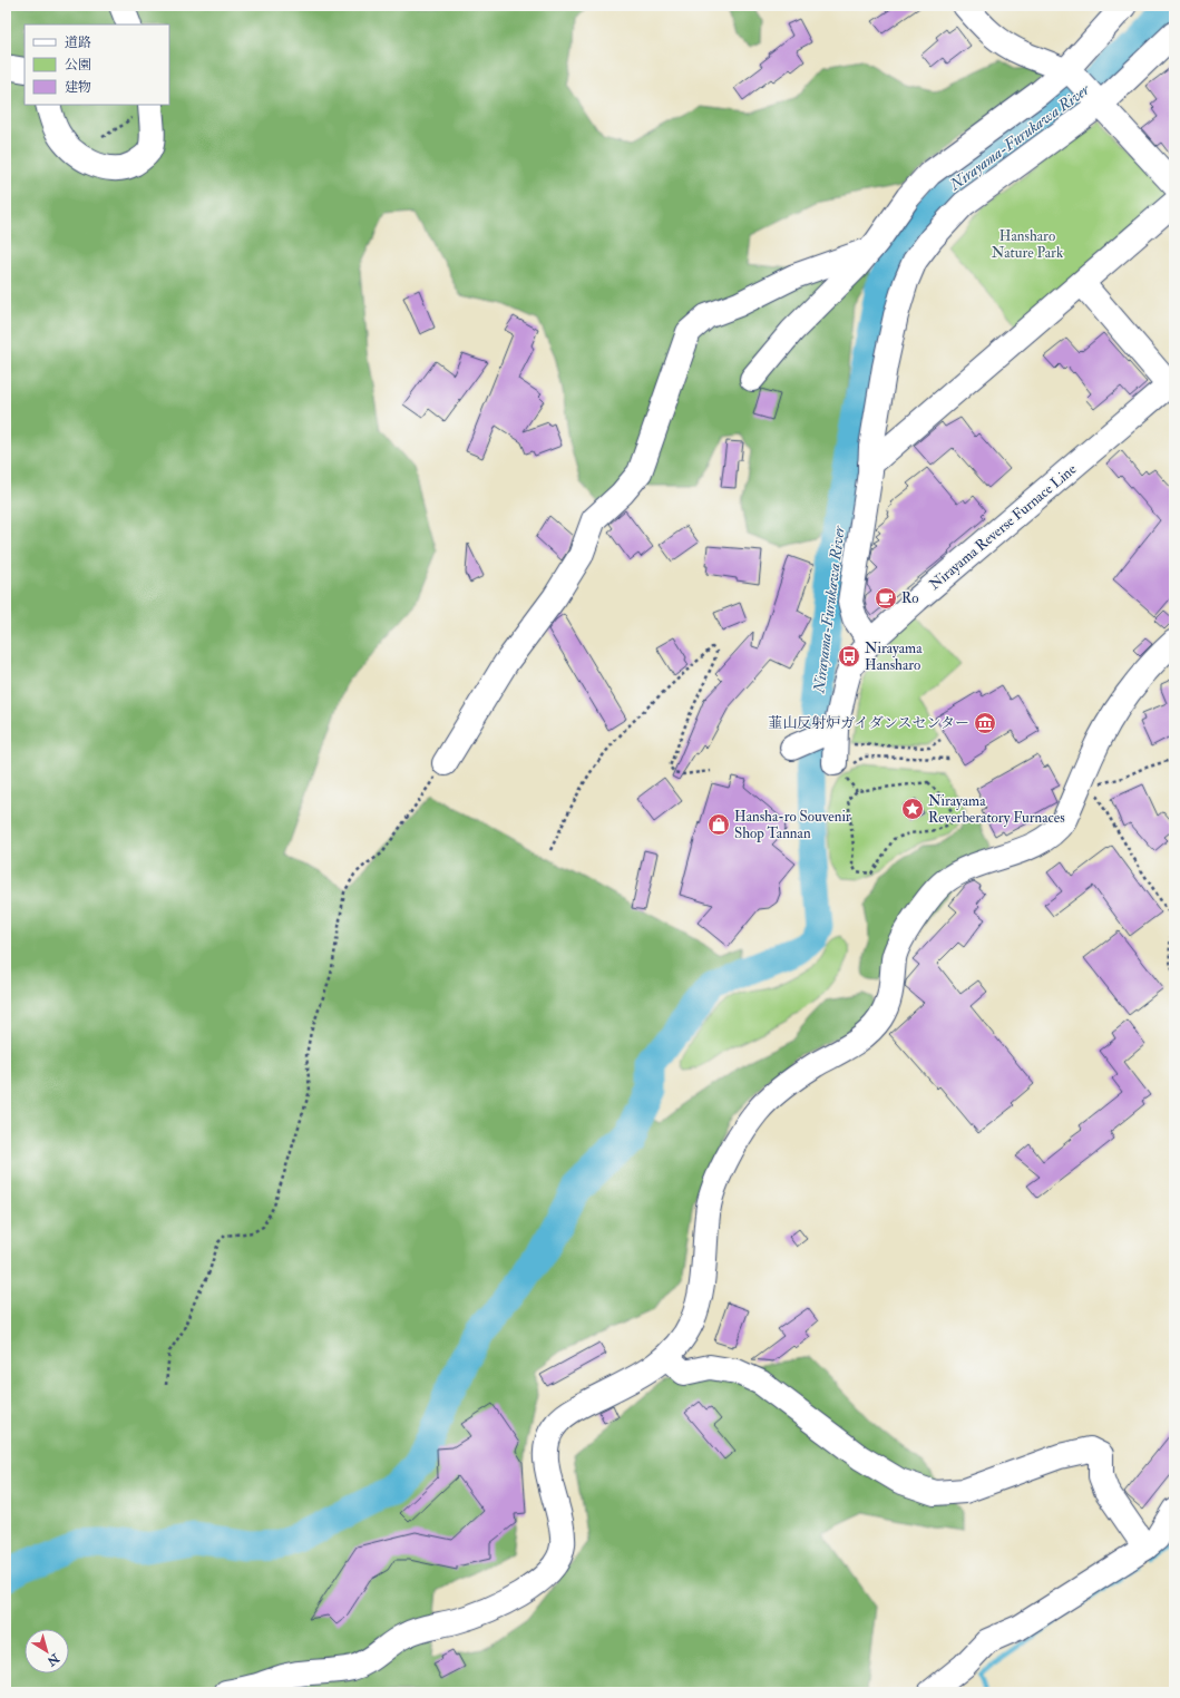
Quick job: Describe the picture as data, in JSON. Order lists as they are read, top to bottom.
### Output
{
  "streets": {
    "street": ["Nirayama Reverse Furnace Line"]
  },
  "water": ["Nirayama-Furukawa River"],
  "parks": ["Hansharo Nature Park"],
  "places": {
    "cafe": ["Ro"],
    "bus stop": ["Nirayama Hansharo"],
    "museum": ["韮山反射炉ガイダンスセンター"],
    "place": ["Nirayama Reverberatory Furnaces"],
    "shop": ["Hansha-ro Souvenir Shop Tannan"]
  },
  "legend": ["道路", "公園", "建物"],
  "north": "bottom right"
}
